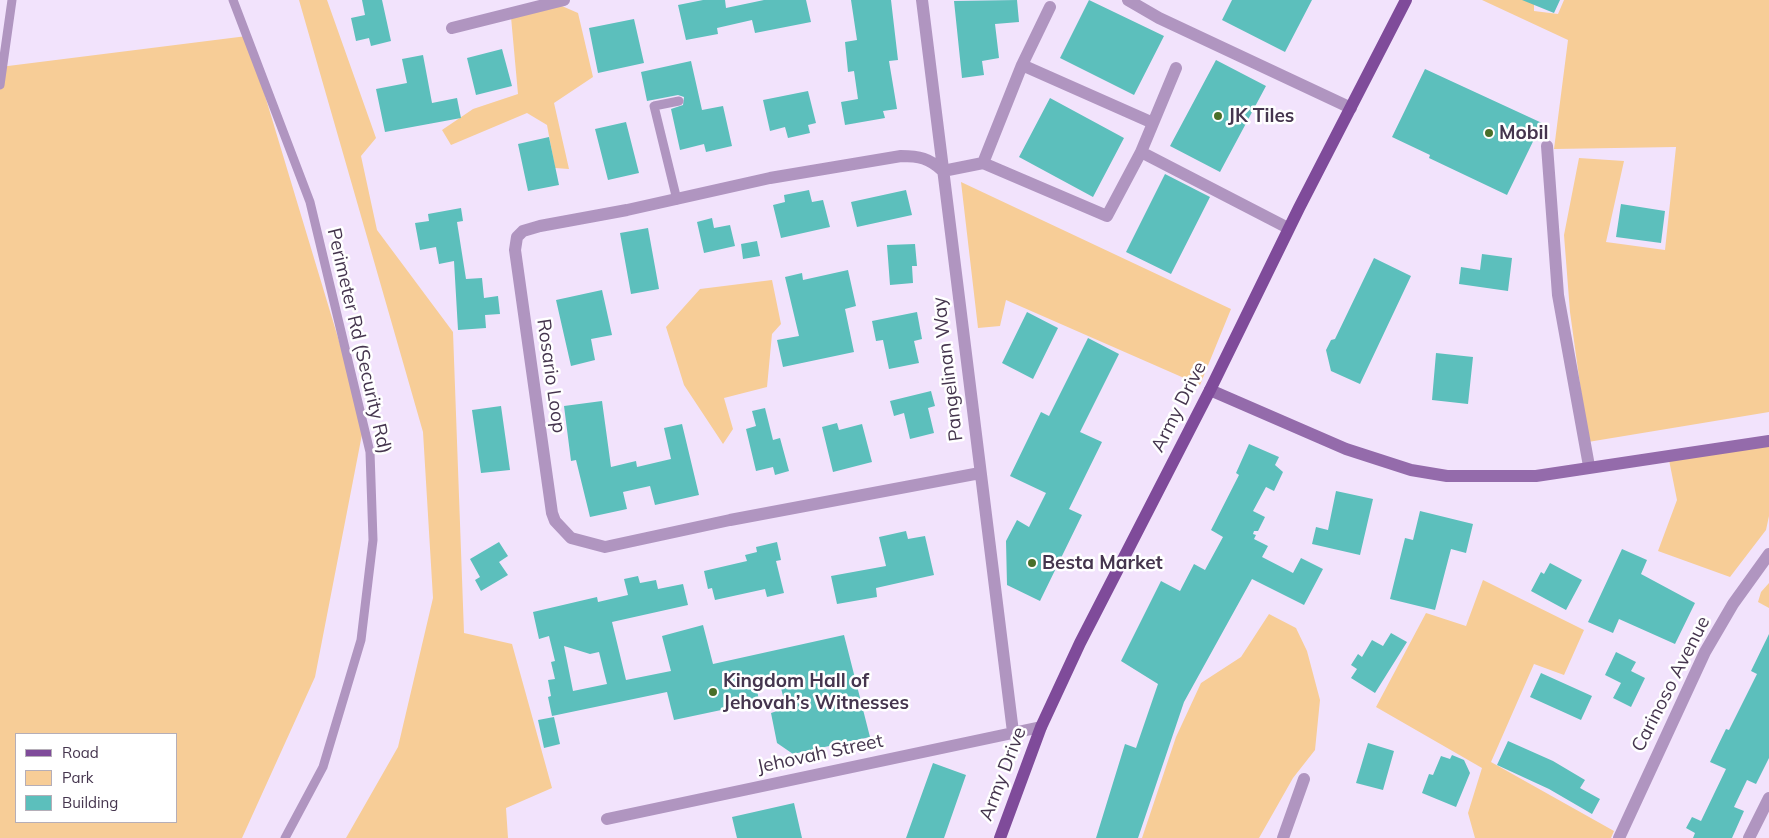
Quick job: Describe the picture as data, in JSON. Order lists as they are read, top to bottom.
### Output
{
  "streets": {
    "main road": ["Army Drive"],
    "street": [
      "Pangelinan Way",
      "Rosario Loop",
      "Carinoso Avenue",
      "Jehovah Street"
    ],
    "lane": ["Perimeter Rd (Security Rd)"]
  },
  "crossings": [
    ["Pangelinan Way", "Rosario Loop"],
    ["Pangelinan Way", "Jehovah Street"],
    ["Army Drive", "Jehovah Street"]
  ],
  "places": [
    "JK Tiles",
    "Mobil",
    "Besta Market",
    "Kingdom Hall of Jehovah’s Witnesses"
  ],
  "legend": ["Road", "Park", "Building"]
}
